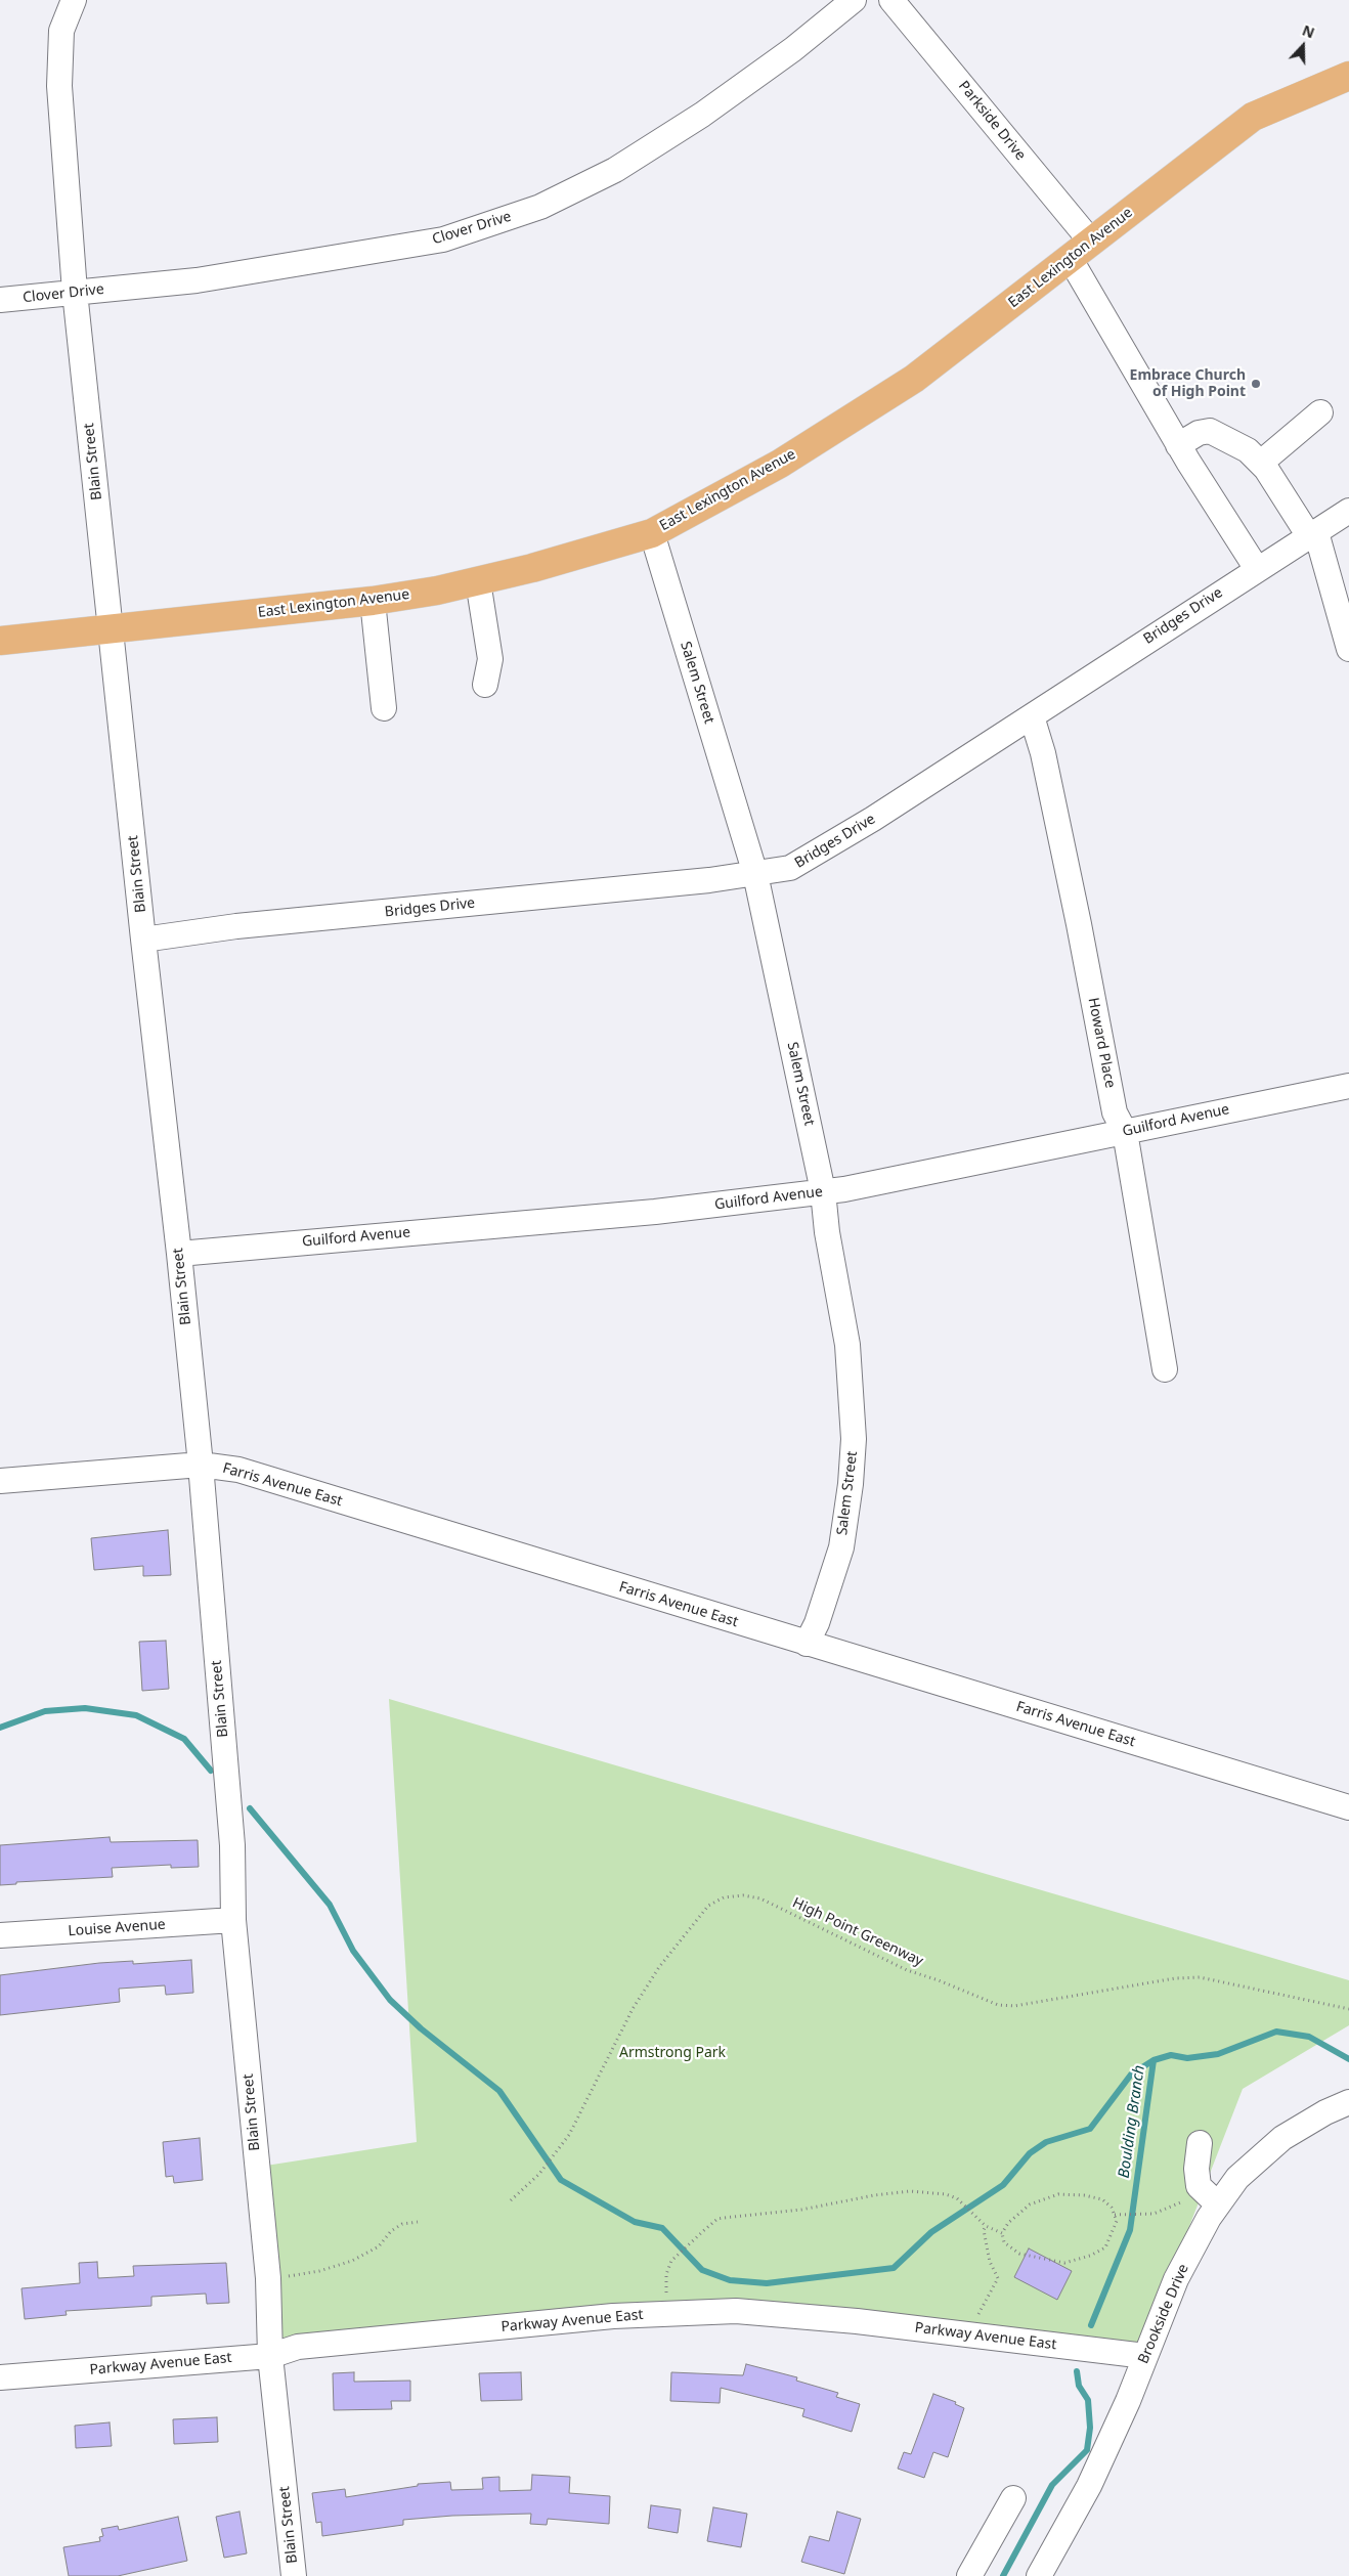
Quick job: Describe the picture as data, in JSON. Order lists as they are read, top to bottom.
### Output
{
  "streets": {
    "main road": ["East Lexington Avenue"],
    "street": [
      "Parkside Drive",
      "Clover Drive",
      "Blain Street",
      "Bridges Drive",
      "Salem Street",
      "Howard Place",
      "Guilford Avenue",
      "Farris Avenue East",
      "Louise Avenue",
      "Brookside Drive",
      "Parkway Avenue East"
    ],
    "path": ["High Point Greenway"]
  },
  "crossings": [
    ["Parkside Drive", "East Lexington Avenue"],
    ["Parkside Drive", "Bridges Drive"],
    ["Clover Drive", "Blain Street"],
    ["East Lexington Avenue", "Blain Street"],
    ["East Lexington Avenue", "Salem Street"],
    ["Blain Street", "Bridges Drive"],
    ["Blain Street", "Guilford Avenue"],
    ["Blain Street", "Farris Avenue East"],
    ["Blain Street", "Louise Avenue"],
    ["Blain Street", "Parkway Avenue East"],
    ["Bridges Drive", "Salem Street"],
    ["Bridges Drive", "Howard Place"],
    ["Salem Street", "Guilford Avenue"],
    ["Salem Street", "Farris Avenue East"],
    ["Howard Place", "Guilford Avenue"],
    ["Brookside Drive", "Parkway Avenue East"]
  ],
  "water": ["Boulding Branch"],
  "parks": ["Armstrong Park"],
  "places": ["Embrace Church of High Point"],
  "north": "top"
}
